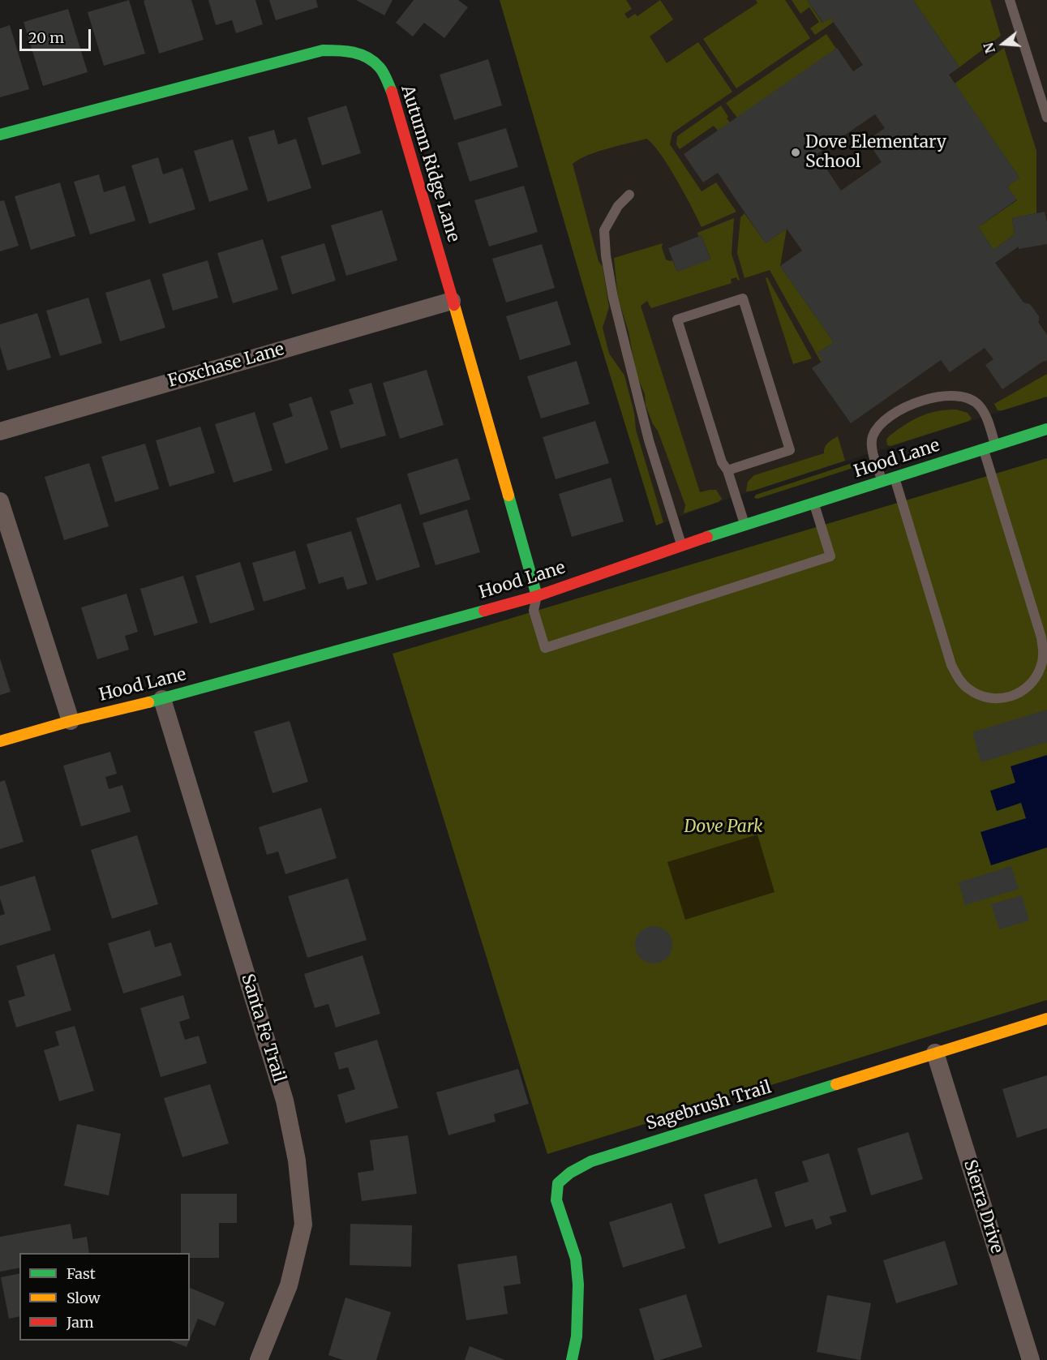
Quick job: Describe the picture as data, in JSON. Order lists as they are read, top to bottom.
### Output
{
  "streets": {
    "street": [
      "Autumn Ridge Lane",
      "Foxchase Lane",
      "Hood Lane",
      "Santa Fe Trail",
      "Sagebrush Trail",
      "Sierra Drive"
    ]
  },
  "crossings": [
    ["Autumn Ridge Lane", "Foxchase Lane"],
    ["Autumn Ridge Lane", "Hood Lane"],
    ["Hood Lane", "Santa Fe Trail"],
    ["Sagebrush Trail", "Sierra Drive"]
  ],
  "parks": ["Dove Park"],
  "places": ["Dove Elementary School"],
  "legend": ["Fast", "Slow", "Jam"],
  "scale_bar": "20 m",
  "north": "left"
}
